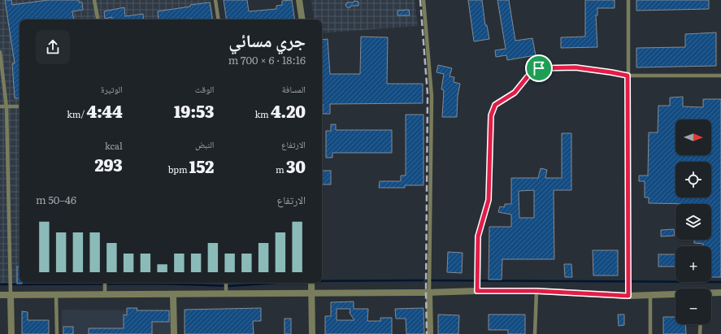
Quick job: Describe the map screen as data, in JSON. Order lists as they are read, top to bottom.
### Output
{
  "north": "right",
  "page": {
    "heading": ["جري مسائي", "18:16 · 6 × 700 m"],
    "stats": [
      ["المسافة", "4.20 km"],
      ["الوقت", "19:53"],
      ["الوتيرة", "4:44 /km"],
      ["الارتفاع", "30 m"],
      ["النبض", "152 bpm"],
      ["kcal", "293"]
    ],
    "map_buttons": ["+", "−"],
    "chart": ["الارتفاع", "46–50 m"]
  }
}
